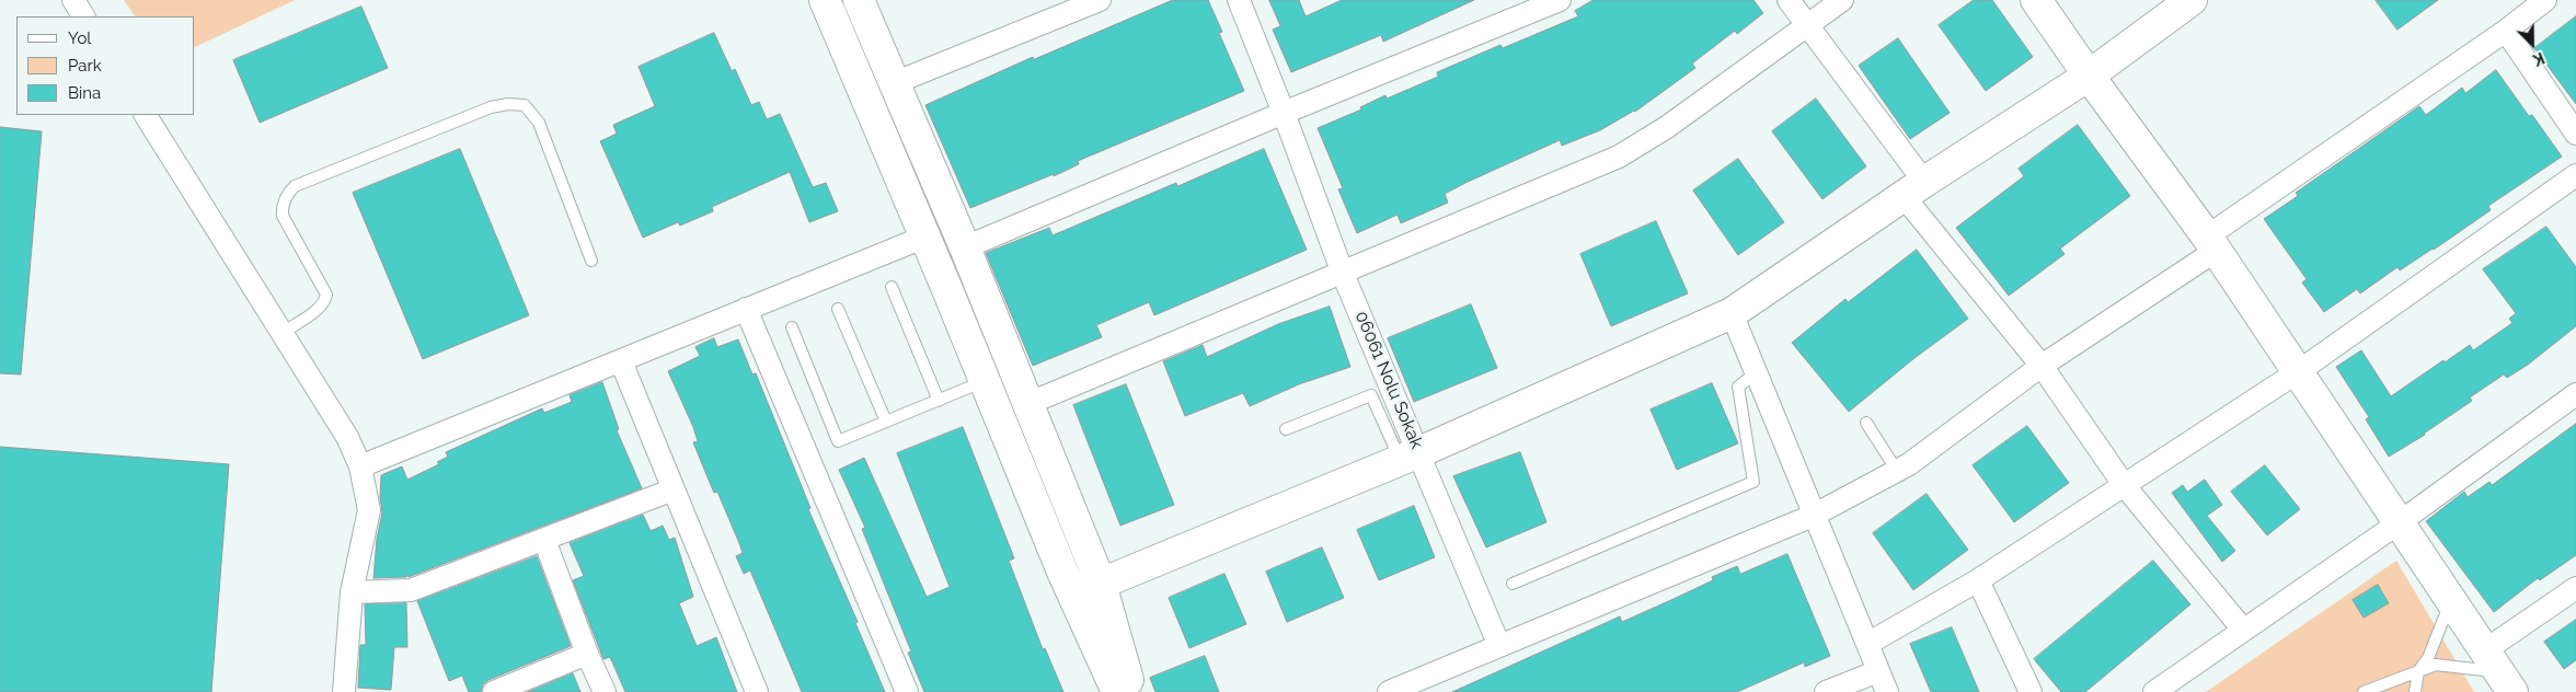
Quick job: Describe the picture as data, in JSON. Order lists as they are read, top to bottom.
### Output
{
  "streets": {
    "street": ["06061 Nolu Sokak"]
  },
  "legend": ["Yol", "Park", "Bina"],
  "north": "bottom right"
}
